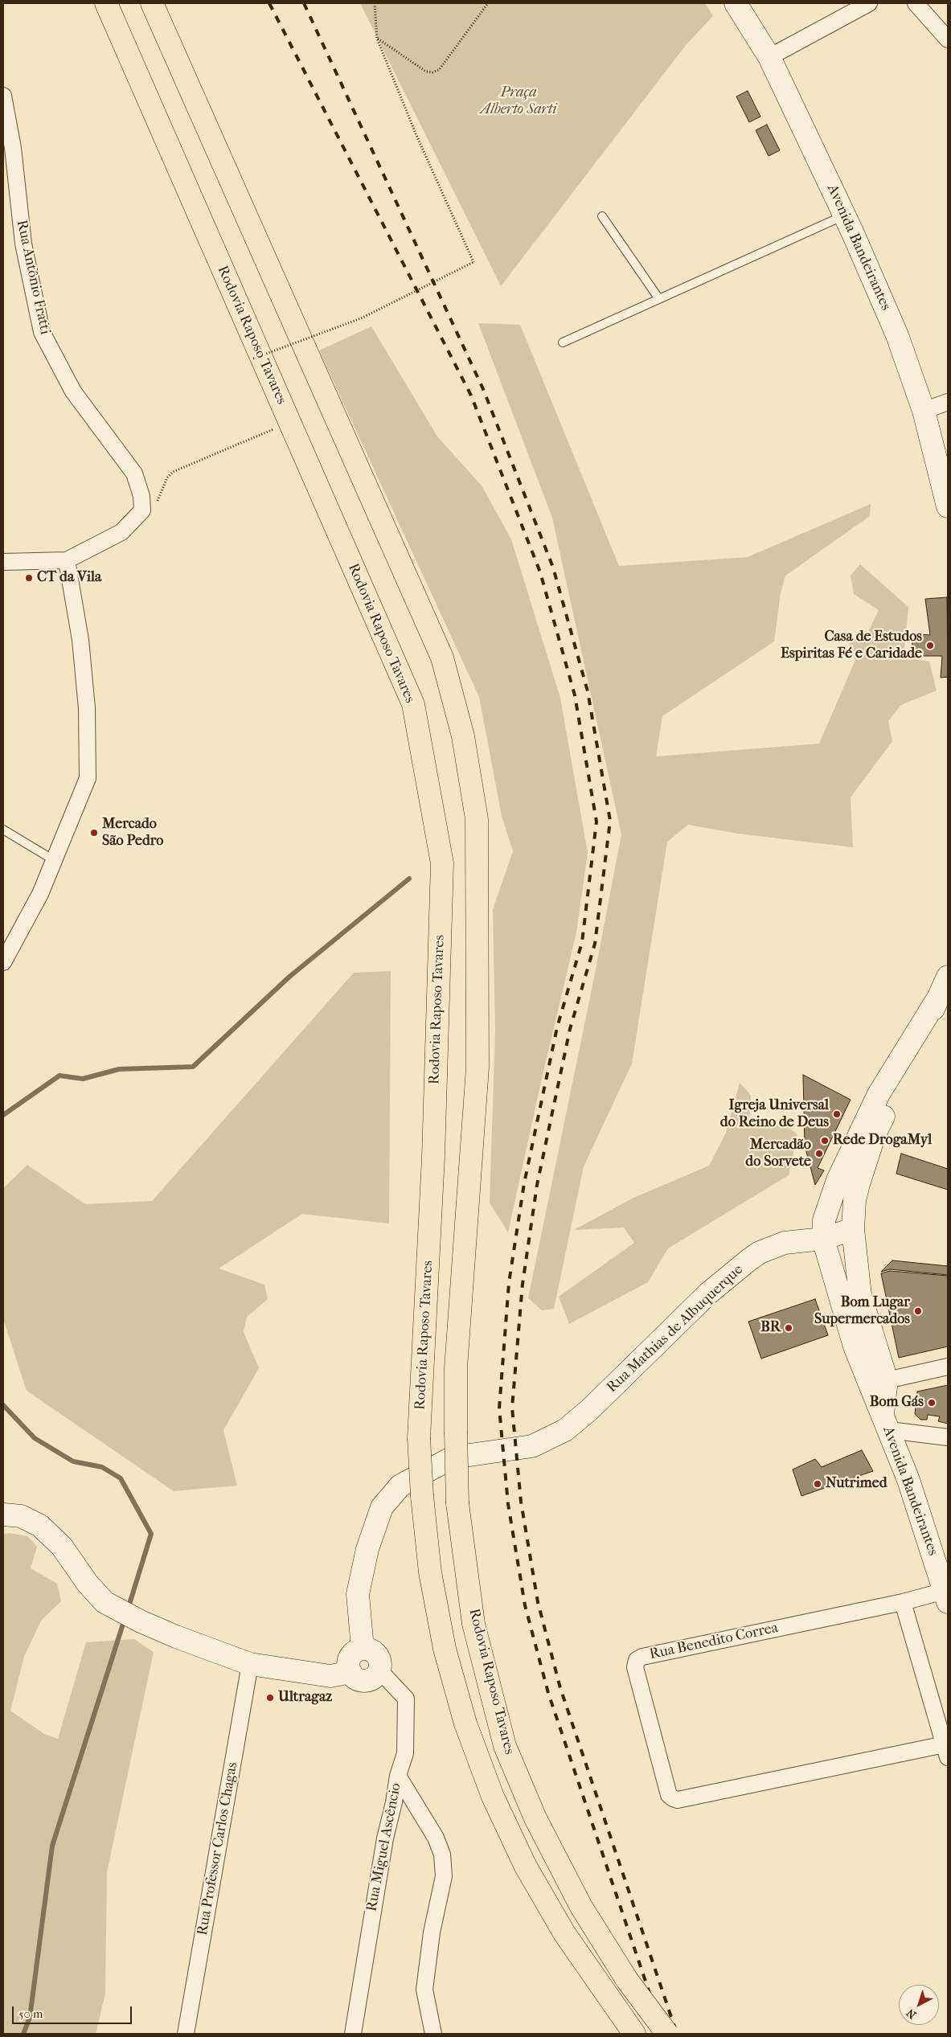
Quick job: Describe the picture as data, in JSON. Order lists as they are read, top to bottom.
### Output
{
  "streets": {
    "highway": ["Rodovia Raposo Tavares"],
    "main road": ["Avenida Bandeirantes", "Rua Mathias de Albuquerque"],
    "street": [
      "Rua Antônio Fratti",
      "Rua Benedito Correa",
      "Rua Miguel Ascêncio",
      "Rua Professor Carlos Chagas"
    ]
  },
  "crossings": [
    ["Avenida Bandeirantes", "Rua Mathias de Albuquerque"],
    ["Avenida Bandeirantes", "Rua Benedito Correa"],
    ["Rua Mathias de Albuquerque", "Rua Miguel Ascêncio"]
  ],
  "parks": ["Praça Alberto Sarti"],
  "places": [
    "CT da Vila",
    "Casa de Estudos Espiritas Fé e Caridade",
    "Mercado São Pedro",
    "Igreja Universal do Reino de Deus",
    "Rede DrogaMyl",
    "Mercadão do Sorvete",
    "Bom Lugar Supermercados",
    "BR",
    "Bom Gás",
    "Nutrimed",
    "Ultragaz"
  ],
  "scale_bar": "50 m",
  "north": "bottom left"
}
